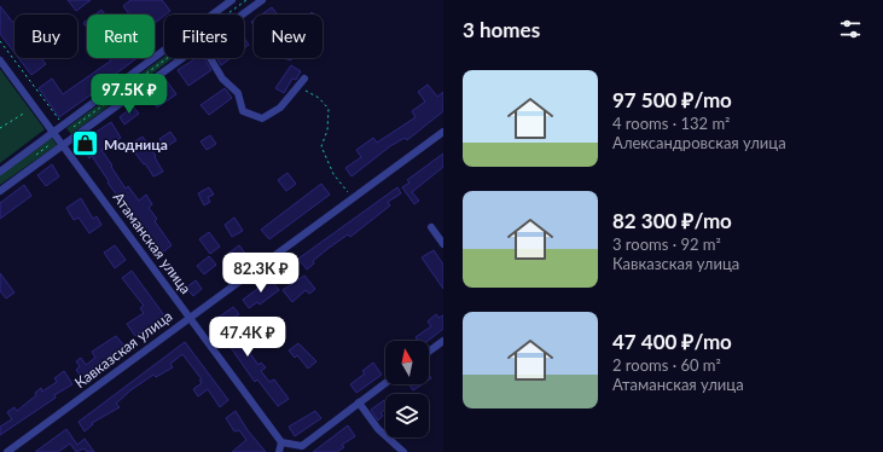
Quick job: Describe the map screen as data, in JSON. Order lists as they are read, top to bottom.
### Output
{
  "streets": {
    "street": ["Атаманская улица", "Кавказская улица"]
  },
  "crossings": [
    ["Атаманская улица", "Кавказская улица"]
  ],
  "places": {
    "shop": ["Модница"]
  },
  "north": "top",
  "page": {
    "heading": "3 homes",
    "chip": [
      "Buy",
      "Rent",
      "Filters",
      "New"
    ],
    "list": [
      {
        "name": "97 500 ₽/mo",
        "note": "4 rooms · 132 m² · Александровская улица"
      },
      {
        "name": "82 300 ₽/mo",
        "note": "3 rooms · 92 m² · Кавказская улица"
      },
      {
        "name": "47 400 ₽/mo",
        "note": "2 rooms · 60 m² · Атаманская улица"
      }
    ],
    "price": ["97.5K ₽", "82.3K ₽", "47.4K ₽"]
  }
}
